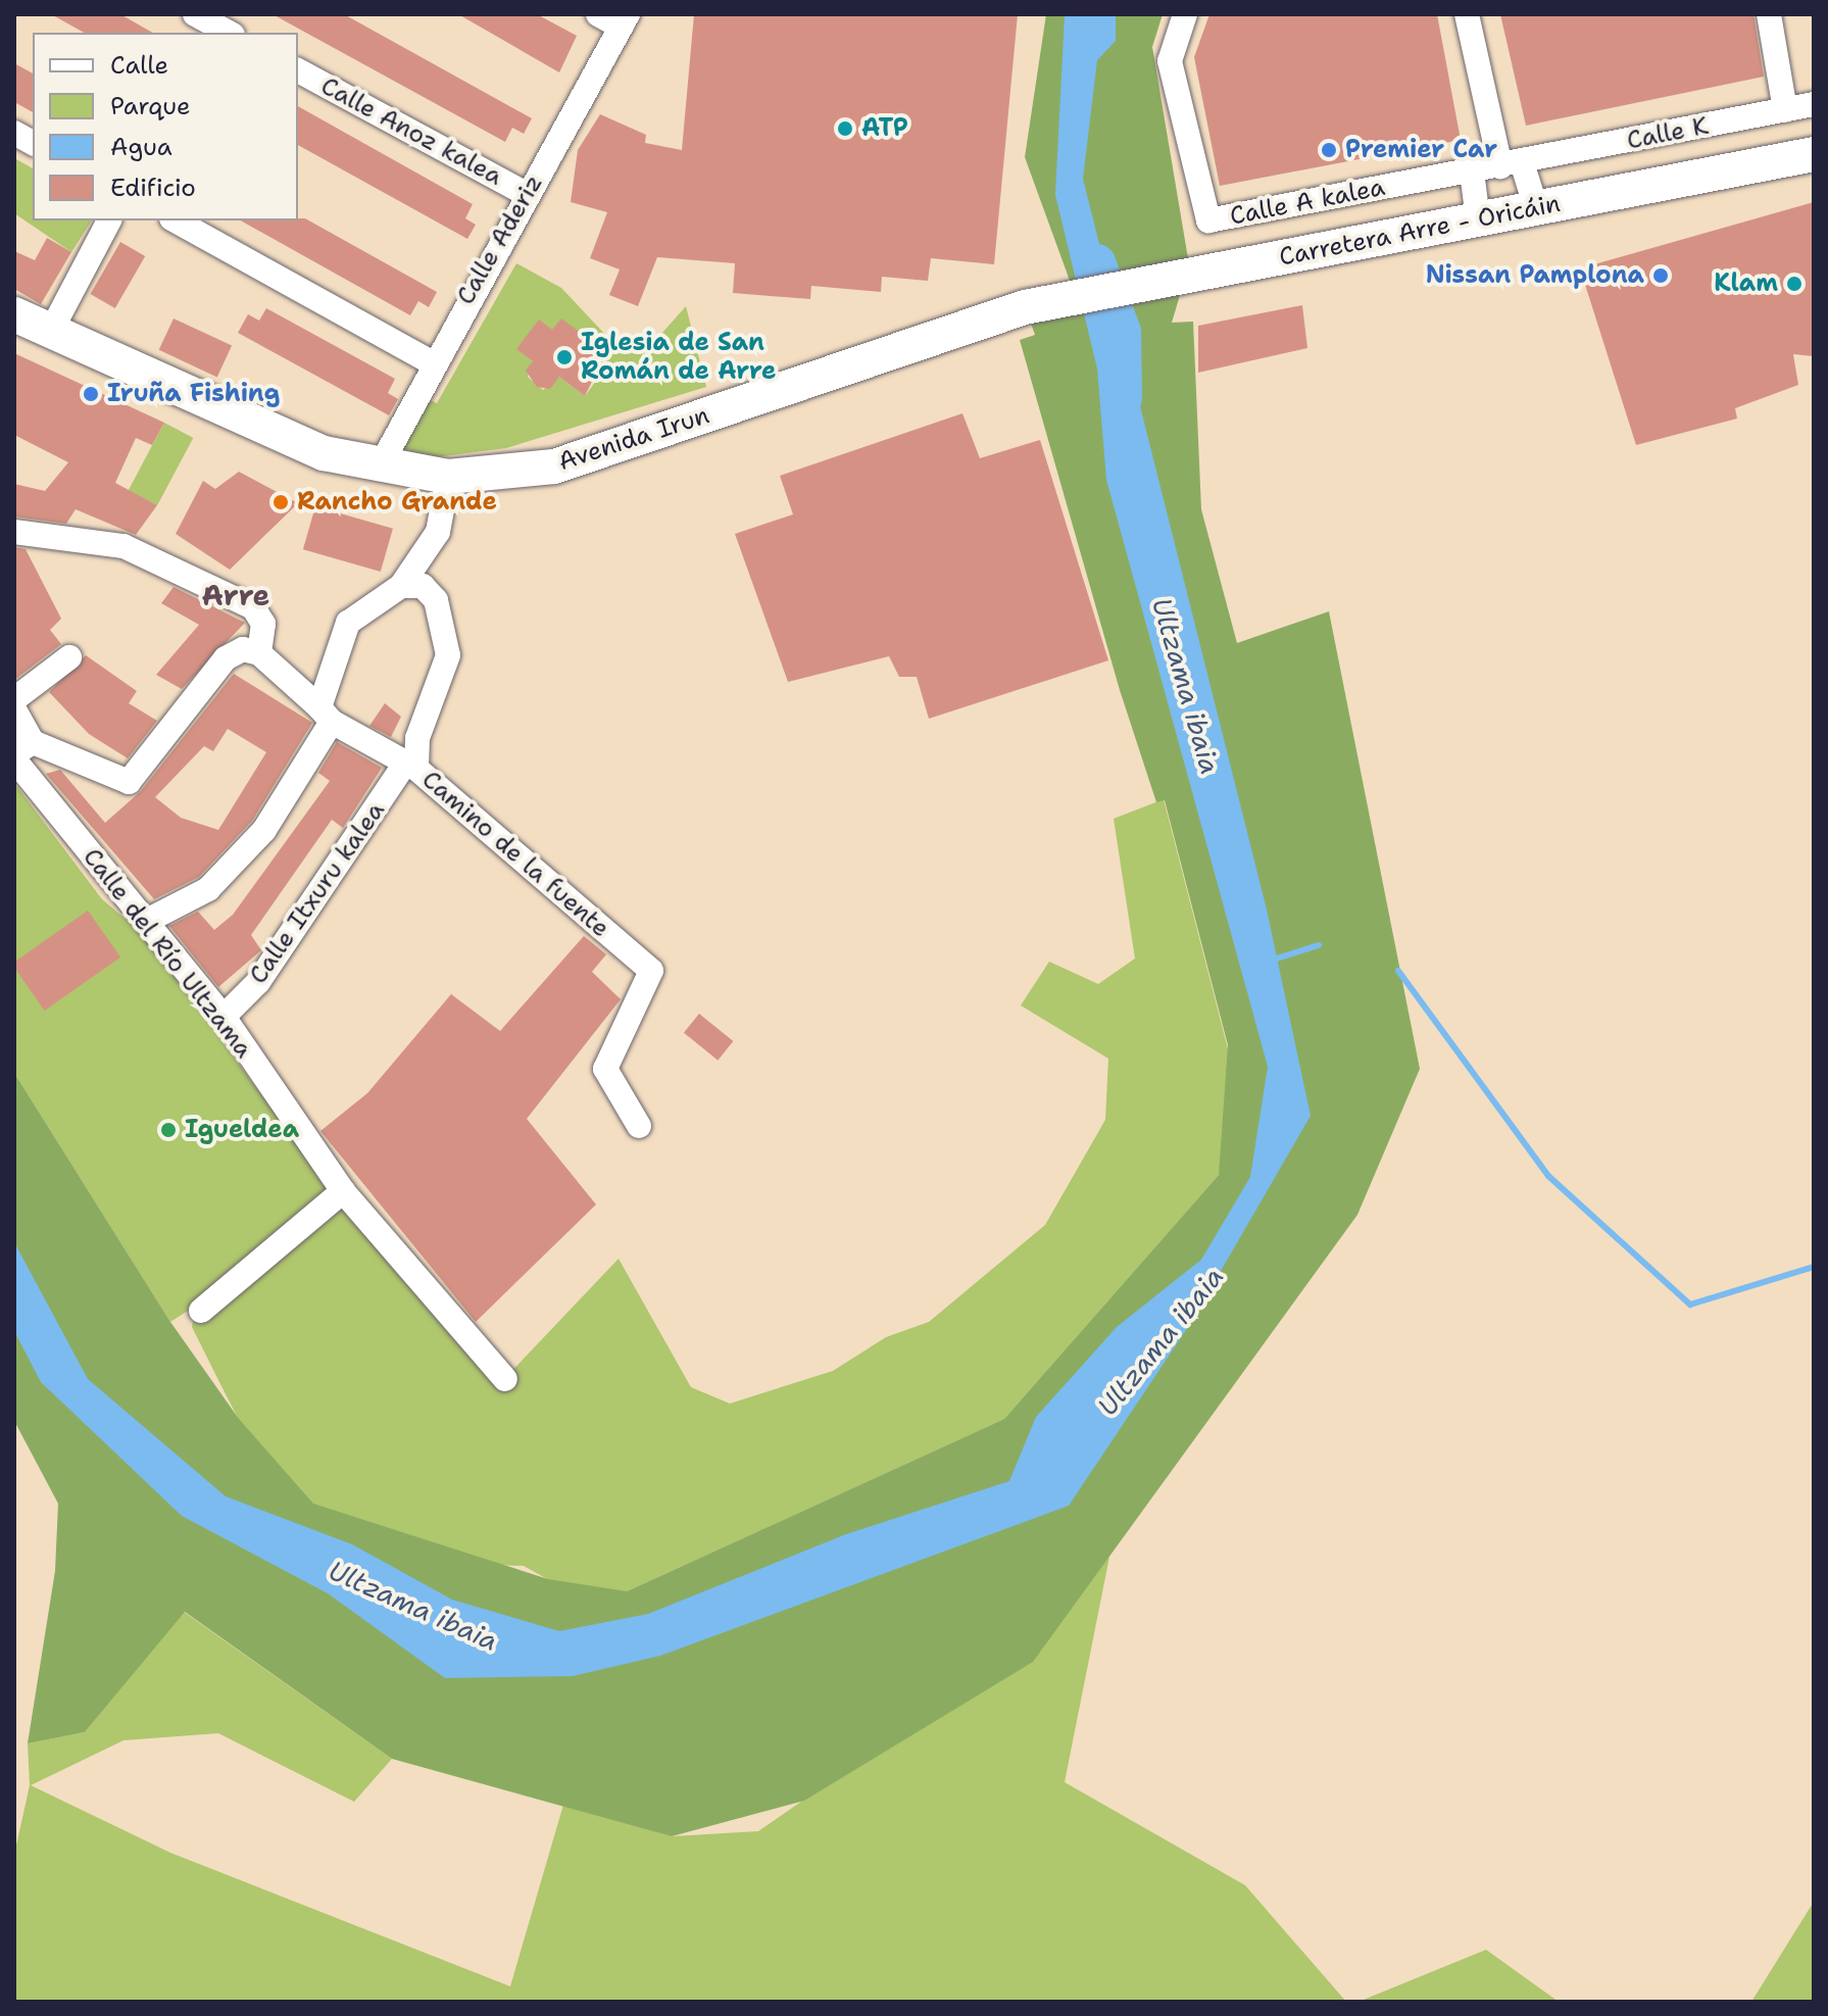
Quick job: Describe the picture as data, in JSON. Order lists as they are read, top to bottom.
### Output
{
  "streets": {
    "street": [
      "Calle Anoz kalea",
      "Calle K",
      "Calle A kalea",
      "Carretera Arre - Oricáin",
      "Calle Aderiz",
      "Avenida Irun",
      "Camino de la fuente",
      "Calle Itxuru kalea",
      "Calle del Río Ultzama"
    ]
  },
  "crossings": [
    ["Calle Anoz kalea", "Calle Aderiz"],
    ["Calle K", "Calle A kalea"],
    ["Carretera Arre - Oricáin", "Avenida Irun"],
    ["Calle Aderiz", "Avenida Irun"],
    ["Camino de la fuente", "Calle Itxuru kalea"],
    ["Calle Itxuru kalea", "Calle del Río Ultzama"]
  ],
  "districts": ["Arre"],
  "water": ["Ultzama ibaia"],
  "places": [
    "ATP",
    "Premier Car",
    "Nissan Pamplona",
    "Klam",
    "Iglesia de San Román de Arre",
    "Iruña Fishing",
    "Rancho Grande",
    "Igueldea"
  ],
  "legend": [
    "Calle",
    "Parque",
    "Agua",
    "Edificio"
  ]
}
